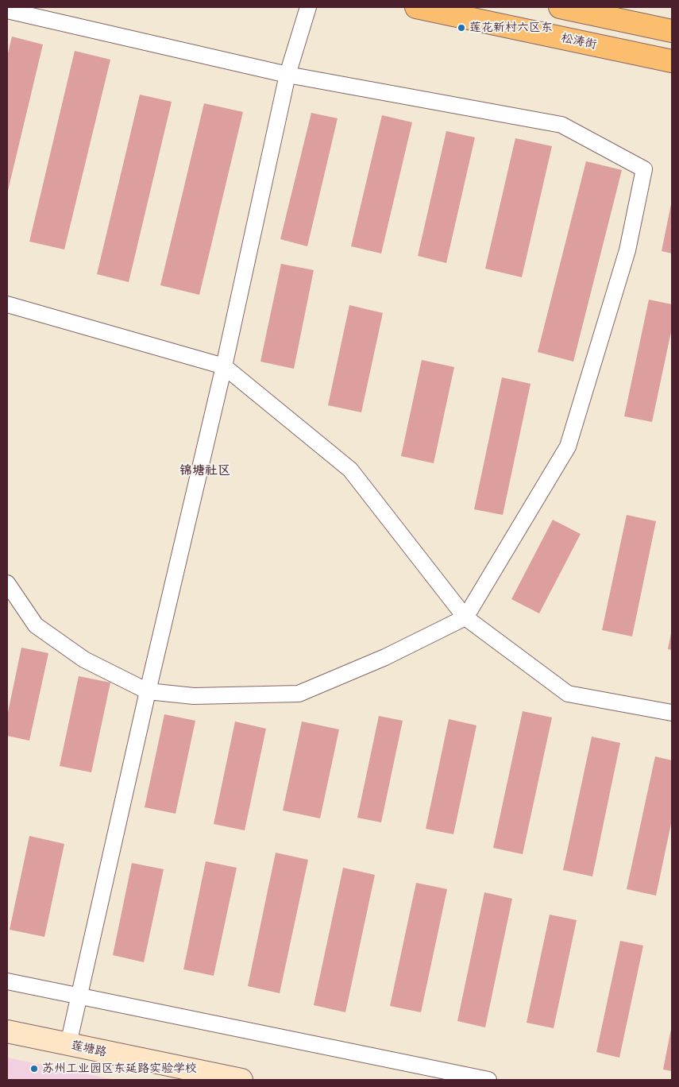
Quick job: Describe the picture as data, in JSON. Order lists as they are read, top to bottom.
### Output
{
  "streets": {
    "main road": ["松涛街"],
    "street": ["莲塘路"]
  },
  "districts": ["锦塘社区"],
  "places": ["莲花新村六区东", "苏州工业园区东延路实验学校"]
}
